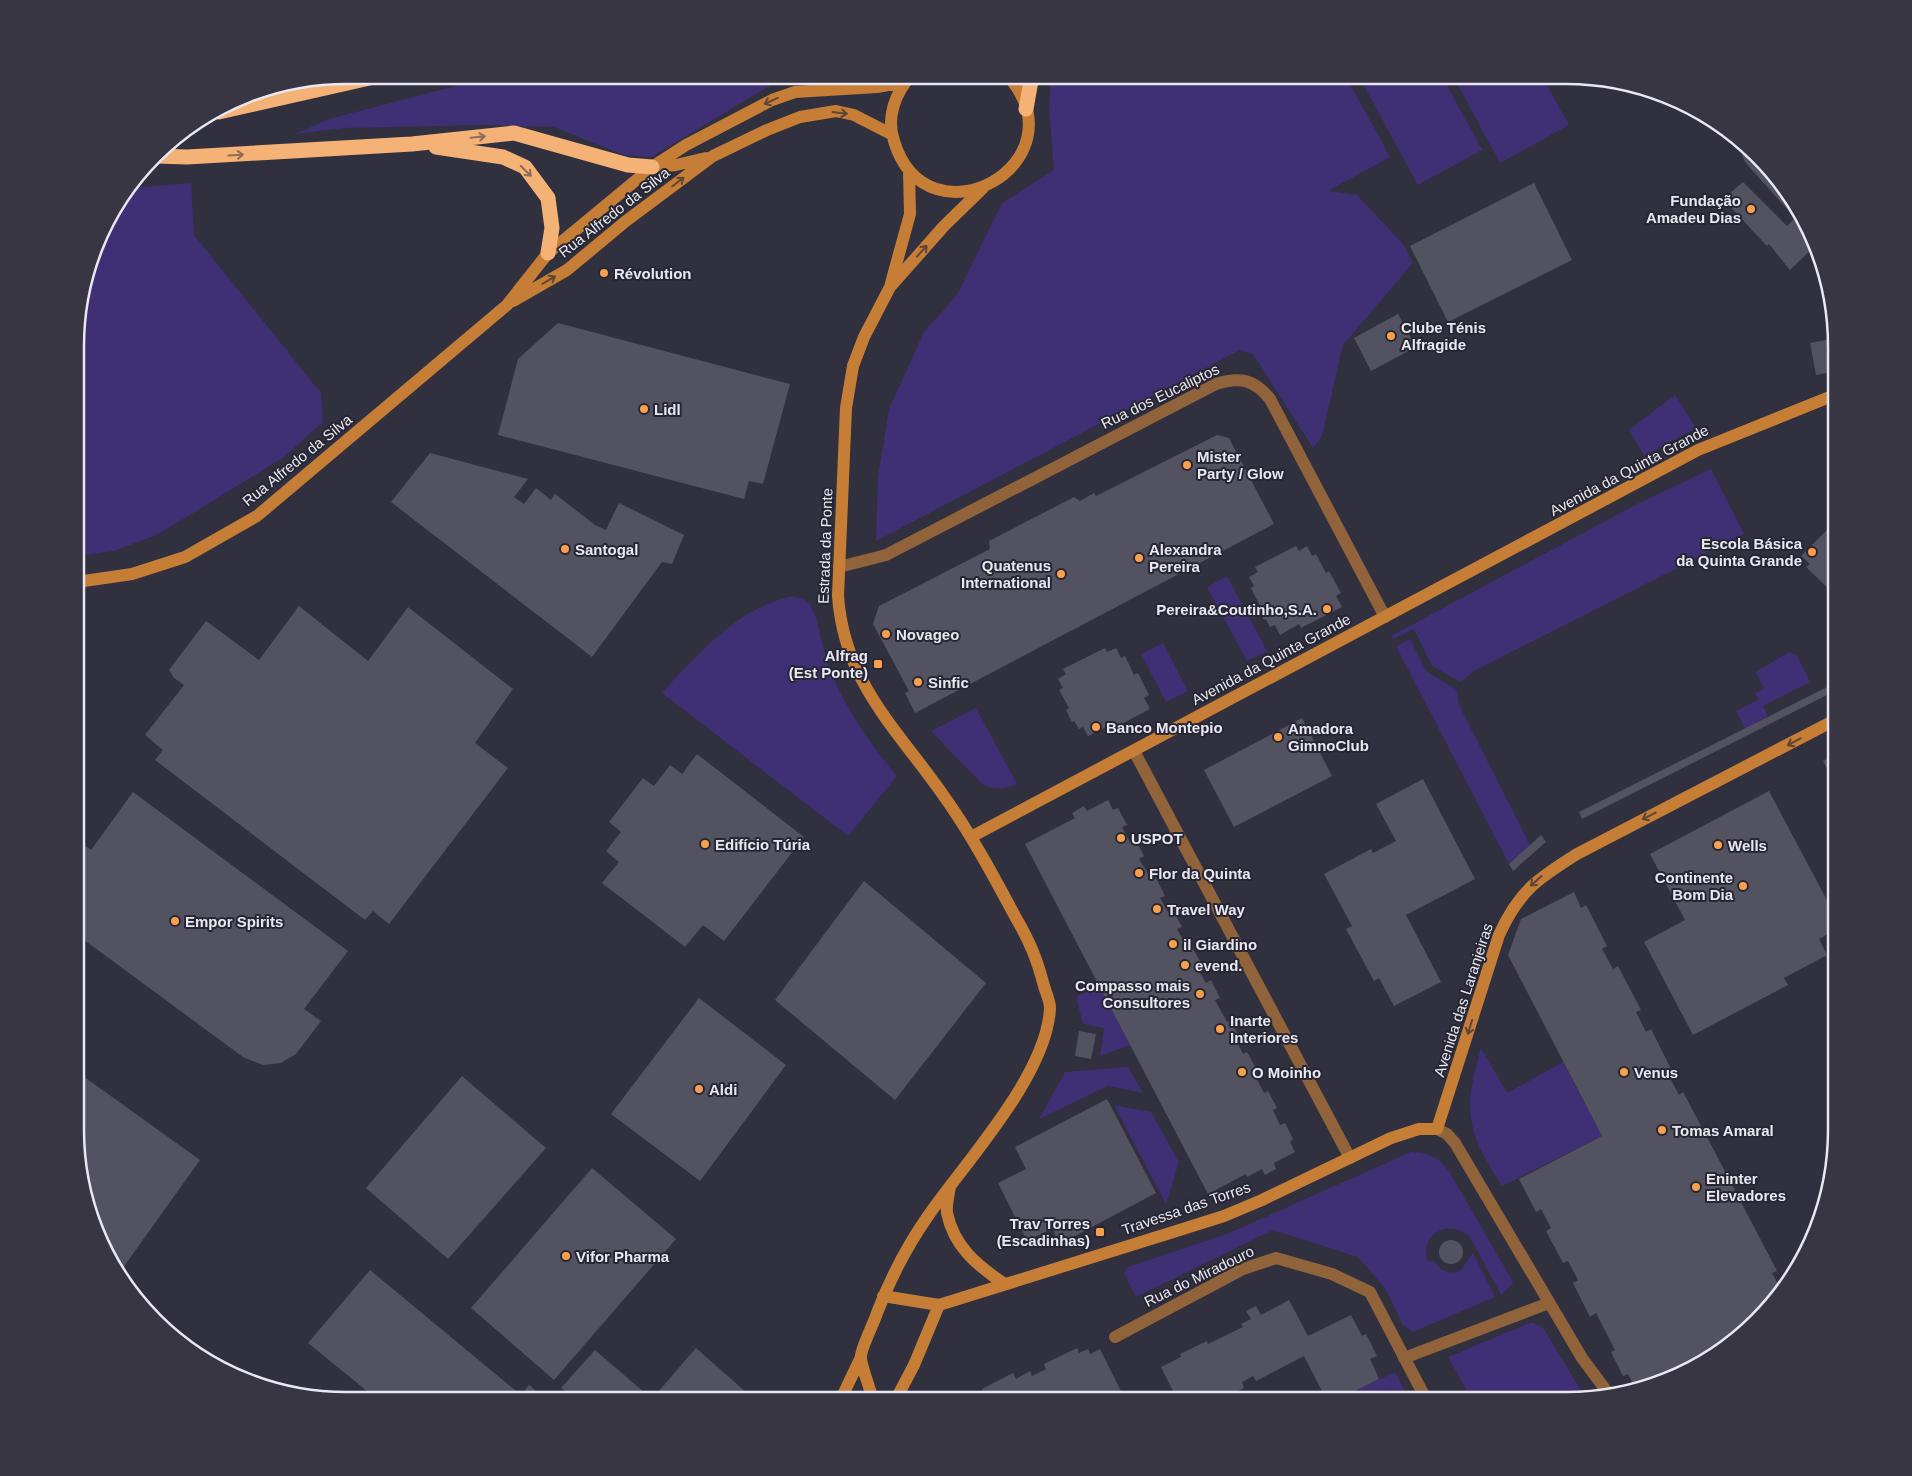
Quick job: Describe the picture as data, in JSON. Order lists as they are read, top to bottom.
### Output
{
  "streets": {
    "street": [
      "Rua Alfredo da Silva",
      "Rua dos Eucaliptos",
      "Avenida da Quinta Grande",
      "Estrada da Ponte",
      "Avenida das Laranjeiras",
      "Travessa das Torres",
      "Rua do Miradouro"
    ]
  },
  "crossings": [
    ["Rua dos Eucaliptos", "Avenida da Quinta Grande"],
    ["Rua dos Eucaliptos", "Estrada da Ponte"],
    ["Avenida da Quinta Grande", "Estrada da Ponte"],
    ["Avenida das Laranjeiras", "Travessa das Torres"]
  ],
  "one_way": ["Avenida das Laranjeiras"],
  "places": {
    "other": [
      "Fundação Amadeu Dias",
      "Révolution",
      "Clube Ténis Alfragide",
      "Lidl",
      "Mister Party / Glow",
      "Santogal",
      "Escola Básica da Quinta Grande",
      "Alexandra Pereira",
      "Quatenus International",
      "Pereira&Coutinho,S.A.",
      "Novageo",
      "Sinfic",
      "Banco Montepio",
      "Amadora GimnoClub",
      "USPOT",
      "Edifício Túria",
      "Wells",
      "Flor da Quinta",
      "Continente Bom Dia",
      "Travel Way",
      "Empor Spirits",
      "il Giardino",
      "evend.",
      "Compasso mais Consultores",
      "Inarte Interiores",
      "O Moinho",
      "Venus",
      "Aldi",
      "Tomas Amaral",
      "Eninter Elevadores",
      "Vifor Pharma"
    ],
    "transit": ["Alfrag (Est Ponte)", "Trav Torres (Escadinhas)"]
  }
}
